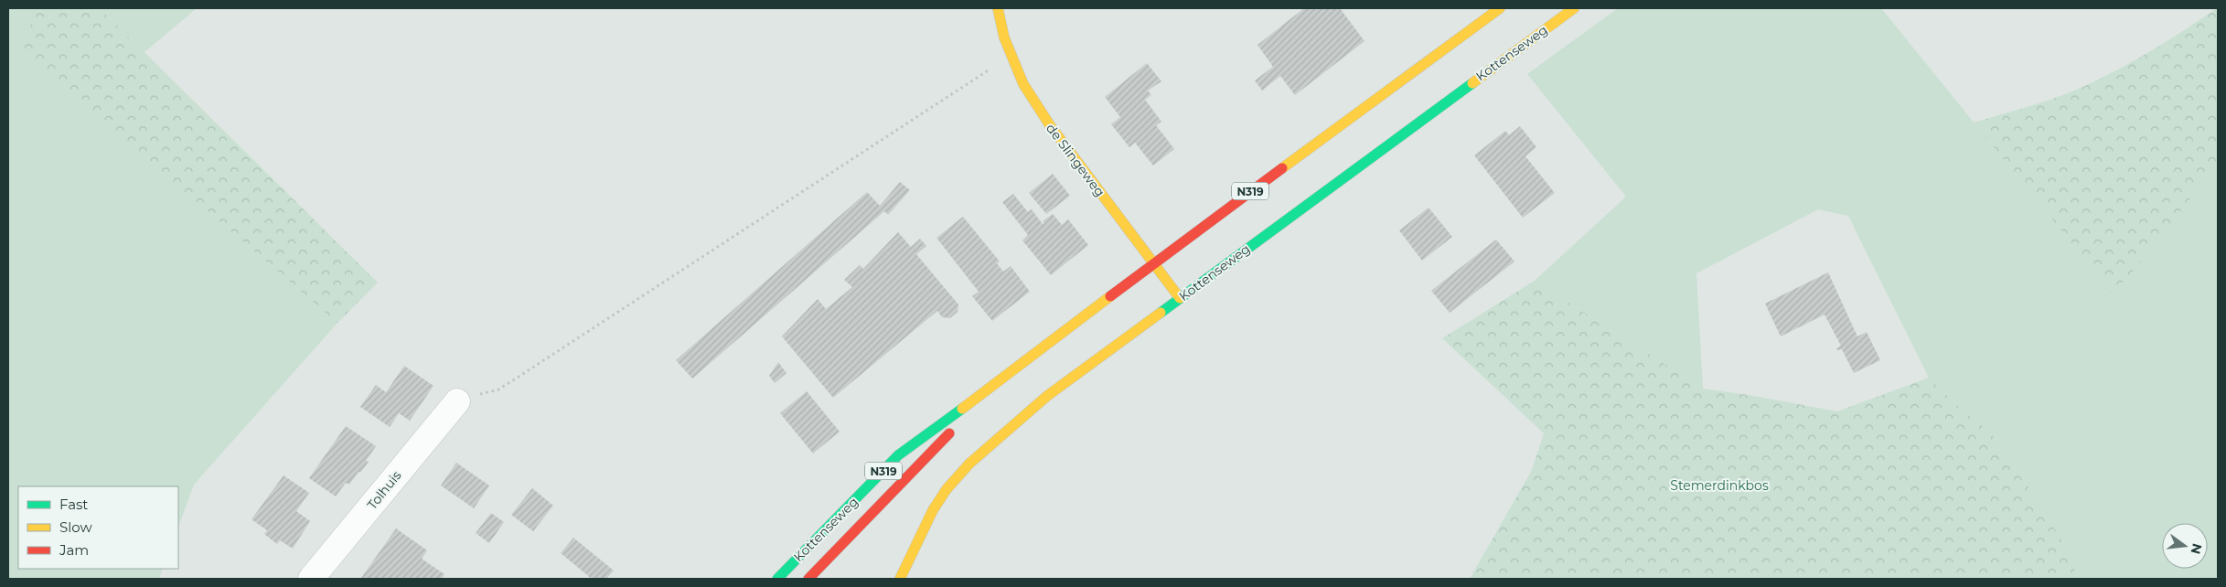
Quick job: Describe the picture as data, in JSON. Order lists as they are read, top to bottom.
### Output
{
  "streets": {
    "street": [
      "Kottenseweg",
      "de Slingeweg",
      "N319",
      "Tolhuis"
    ]
  },
  "crossings": [
    ["Kottenseweg", "de Slingeweg"]
  ],
  "parks": ["Stemerdinkbos"],
  "legend": ["Fast", "Slow", "Jam"],
  "north": "right"
}
